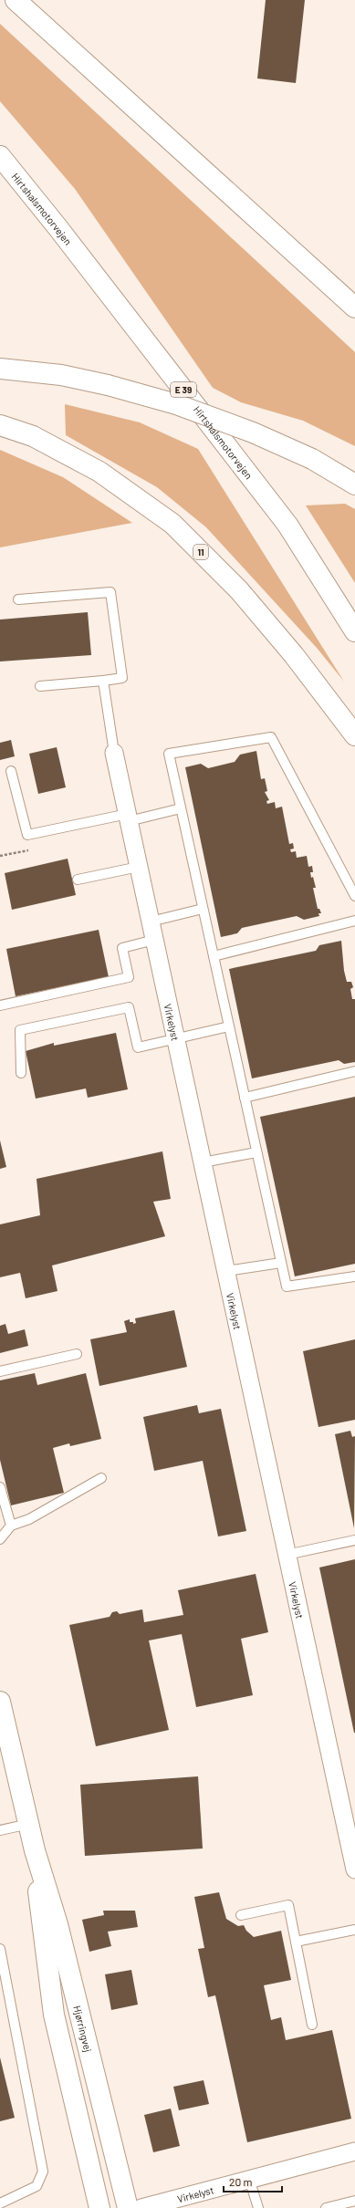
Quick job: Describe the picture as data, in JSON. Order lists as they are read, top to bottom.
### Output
{
  "streets": {
    "main road": [
      "Hirtshalsmotorvejen",
      "E 39",
      "11",
      "Hjørringvej"
    ],
    "street": ["Virkelyst"]
  },
  "scale_bar": "20 m"
}
